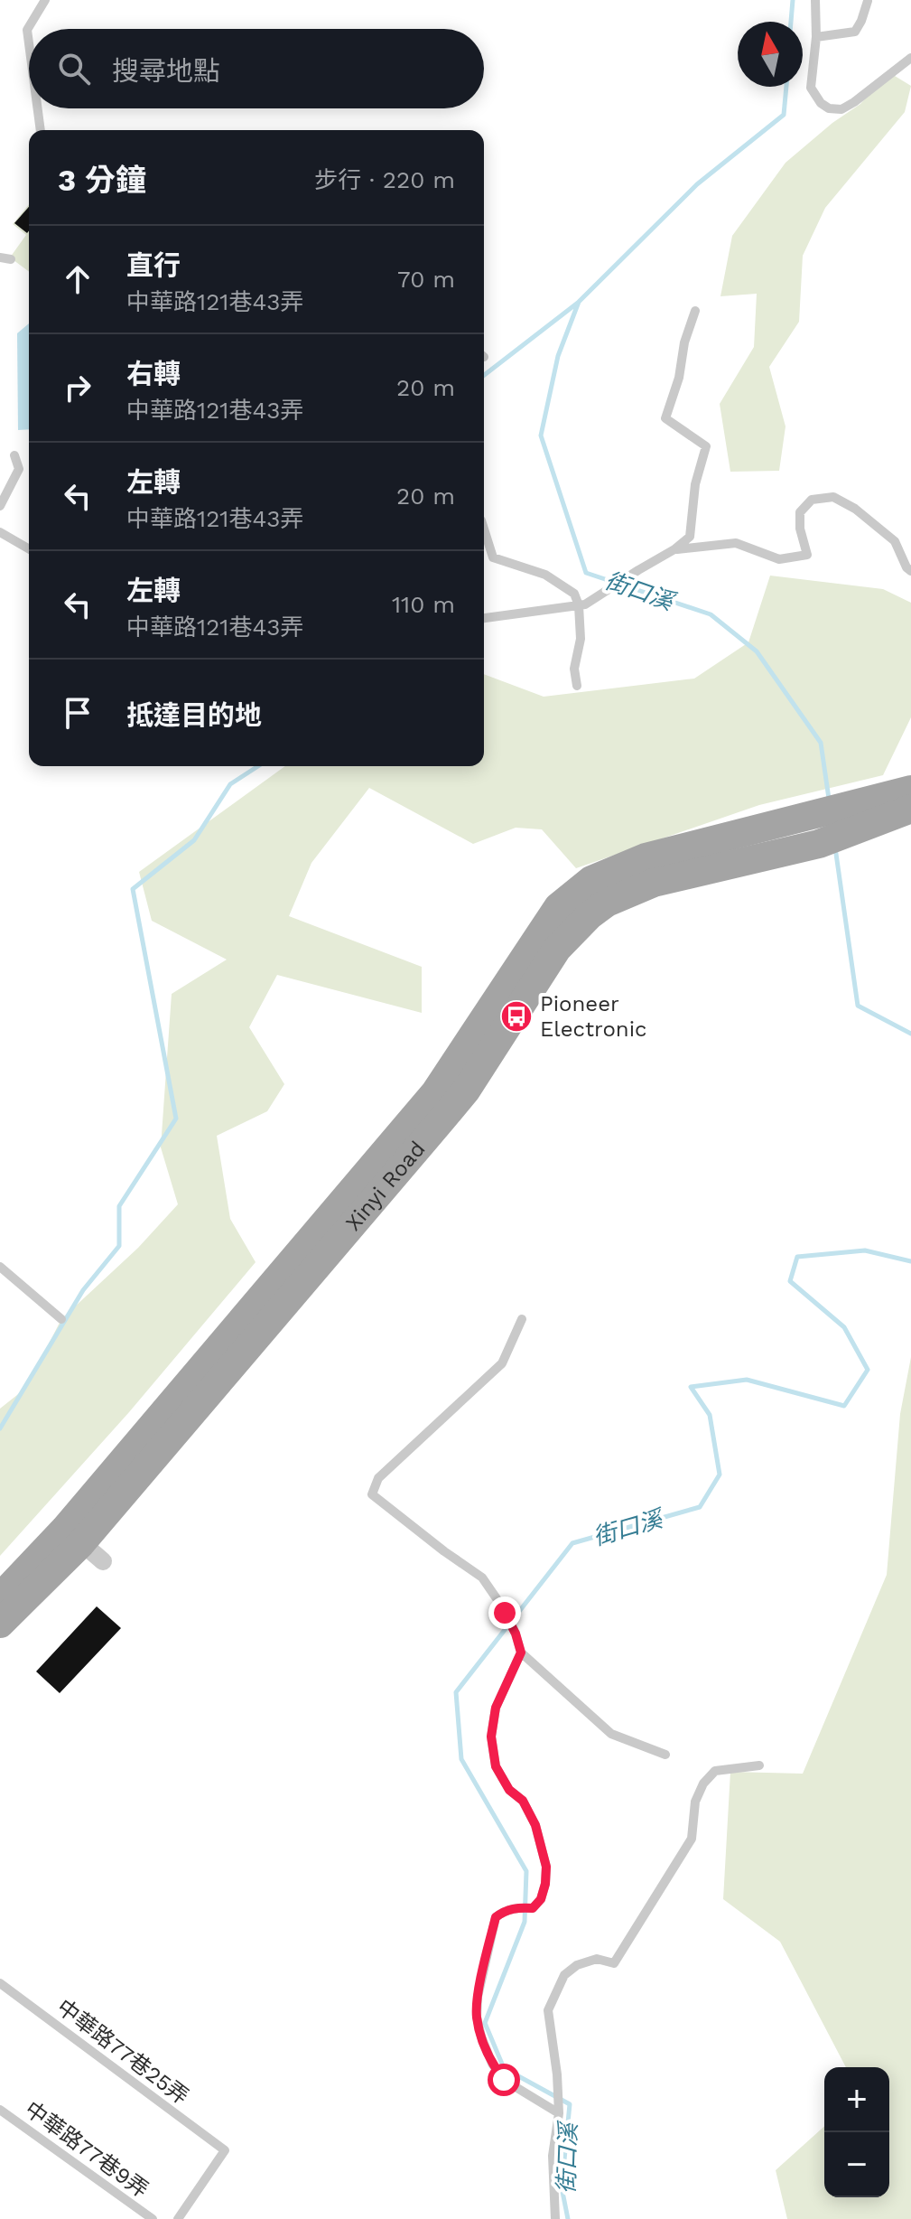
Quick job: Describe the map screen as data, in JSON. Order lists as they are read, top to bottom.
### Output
{
  "streets": {
    "main road": ["Xinyi Road"],
    "lane": ["中華路77巷25弄", "中華路77巷9弄"]
  },
  "water": ["街口溪"],
  "places": {
    "bus stop": ["Pioneer Electronic"]
  },
  "north": "top",
  "page": {
    "search": "搜尋地點",
    "heading": ["3 分鐘", "步行 · 220 m"],
    "list": [
      ["直行", "中華路121巷43弄", "70 m"],
      ["右轉", "中華路121巷43弄", "20 m"],
      ["左轉", "中華路121巷43弄", "20 m"],
      ["左轉", "中華路121巷43弄", "110 m"],
      "抵達目的地"
    ],
    "map_buttons": ["+", "−"]
  }
}
